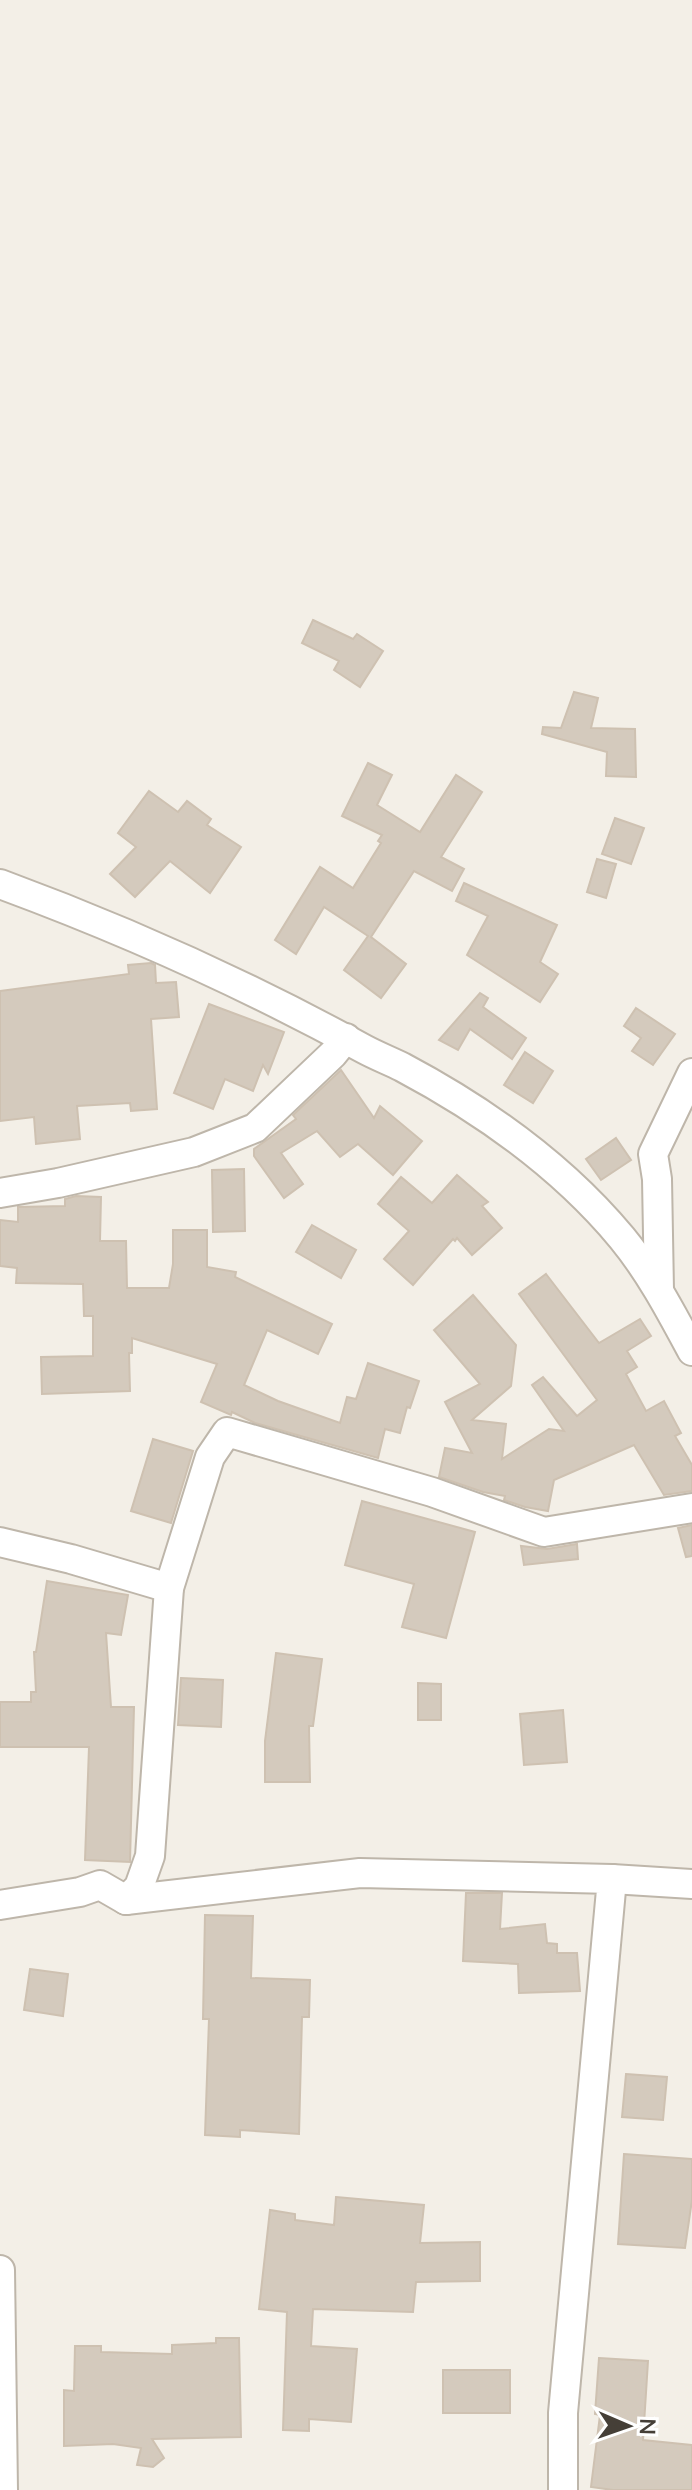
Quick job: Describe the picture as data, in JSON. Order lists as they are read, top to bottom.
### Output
{
  "north": "right"
}
